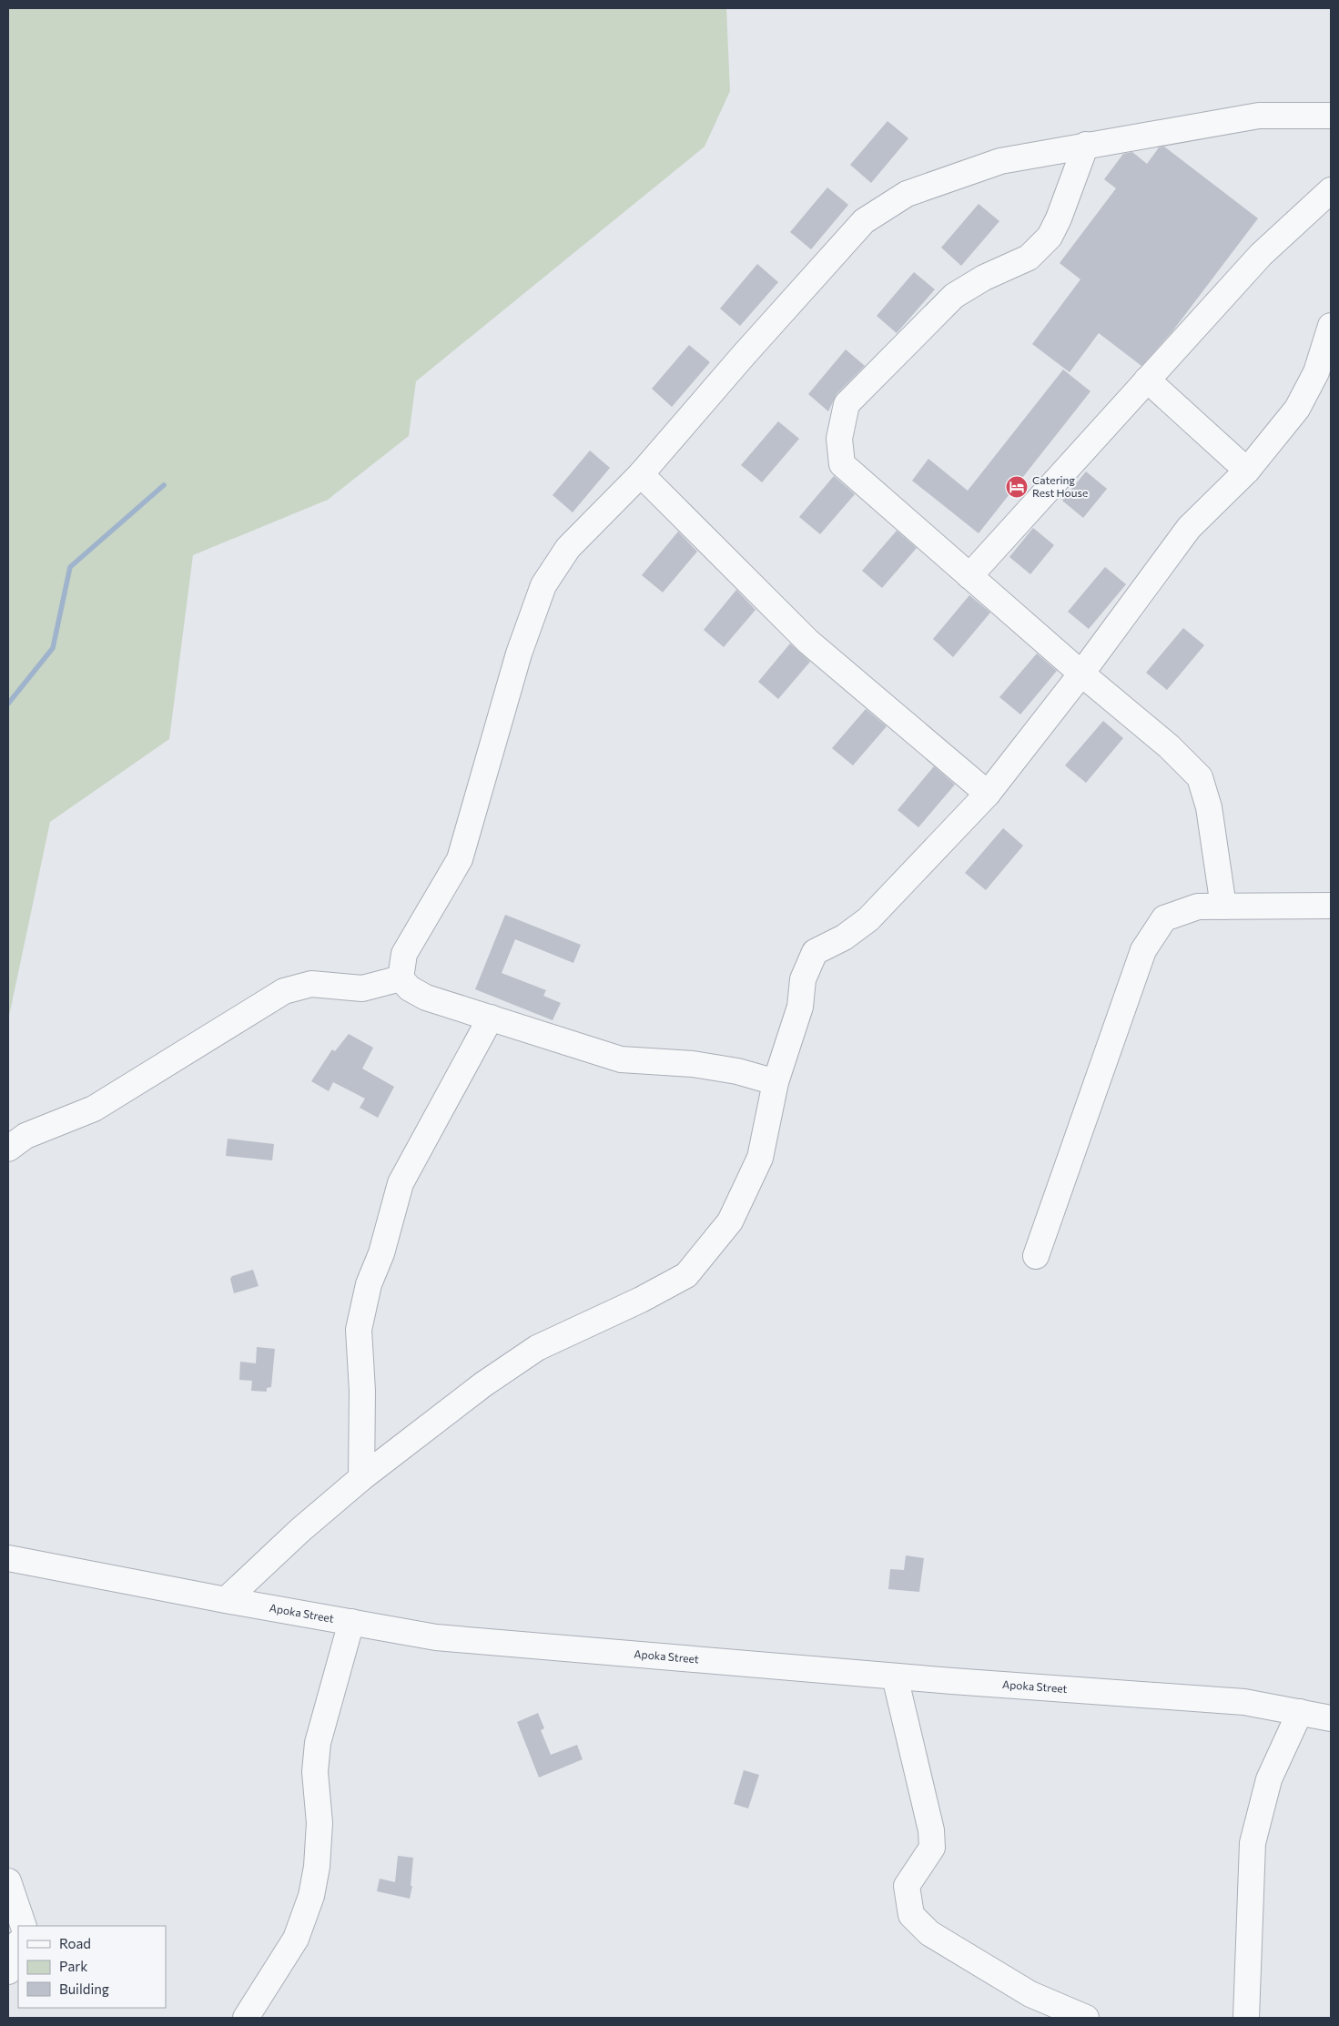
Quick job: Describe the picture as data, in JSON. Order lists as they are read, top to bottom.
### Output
{
  "streets": {
    "street": ["Apoka Street"]
  },
  "places": {
    "hotel": ["Catering Rest House"]
  },
  "legend": ["Road", "Park", "Building"]
}
